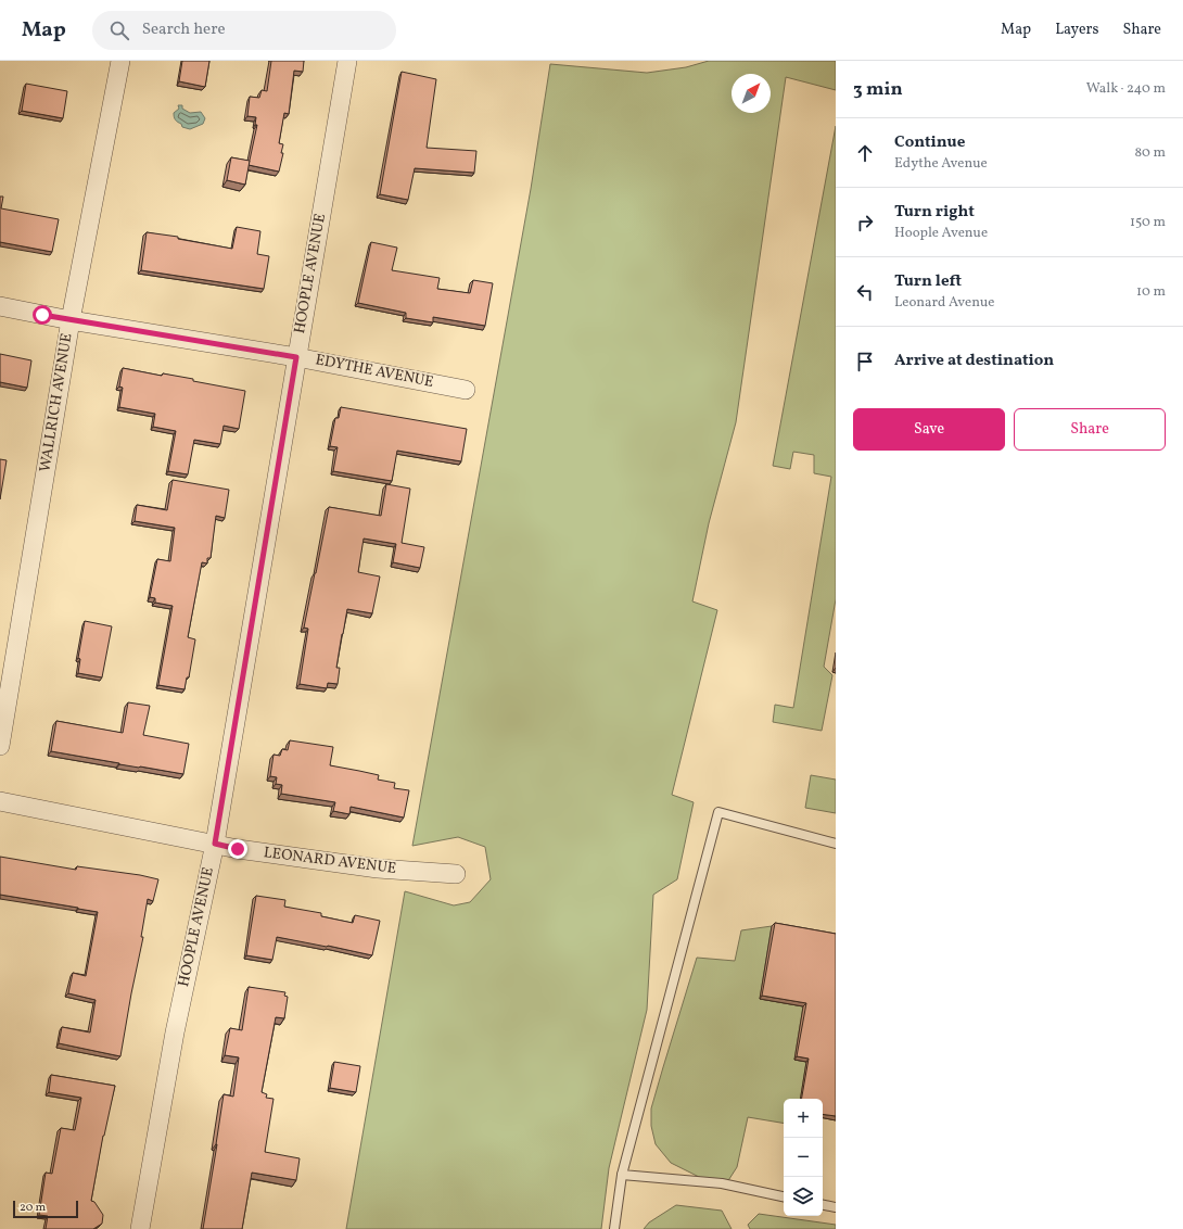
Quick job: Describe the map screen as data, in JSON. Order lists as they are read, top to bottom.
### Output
{
  "streets": {
    "street": [
      "HOOPLE AVENUE",
      "EDYTHE AVENUE",
      "WALLRICH AVENUE",
      "LEONARD AVENUE"
    ]
  },
  "crossings": [
    ["HOOPLE AVENUE", "EDYTHE AVENUE"],
    ["HOOPLE AVENUE", "LEONARD AVENUE"],
    ["EDYTHE AVENUE", "WALLRICH AVENUE"]
  ],
  "scale_bar": "20 m",
  "north": "top right",
  "page": {
    "header": "Map",
    "search": "Search here",
    "nav": ["Map", "Layers", "Share"],
    "heading": ["3 min", "Walk · 240 m"],
    "list": [
      ["Continue", "Edythe Avenue", "80 m"],
      ["Turn right", "Hoople Avenue", "150 m"],
      ["Turn left", "Leonard Avenue", "10 m"],
      "Arrive at destination"
    ],
    "buttons": ["Save", "Share"],
    "map_buttons": ["+", "−"],
    "scale": "20 m"
  }
}
